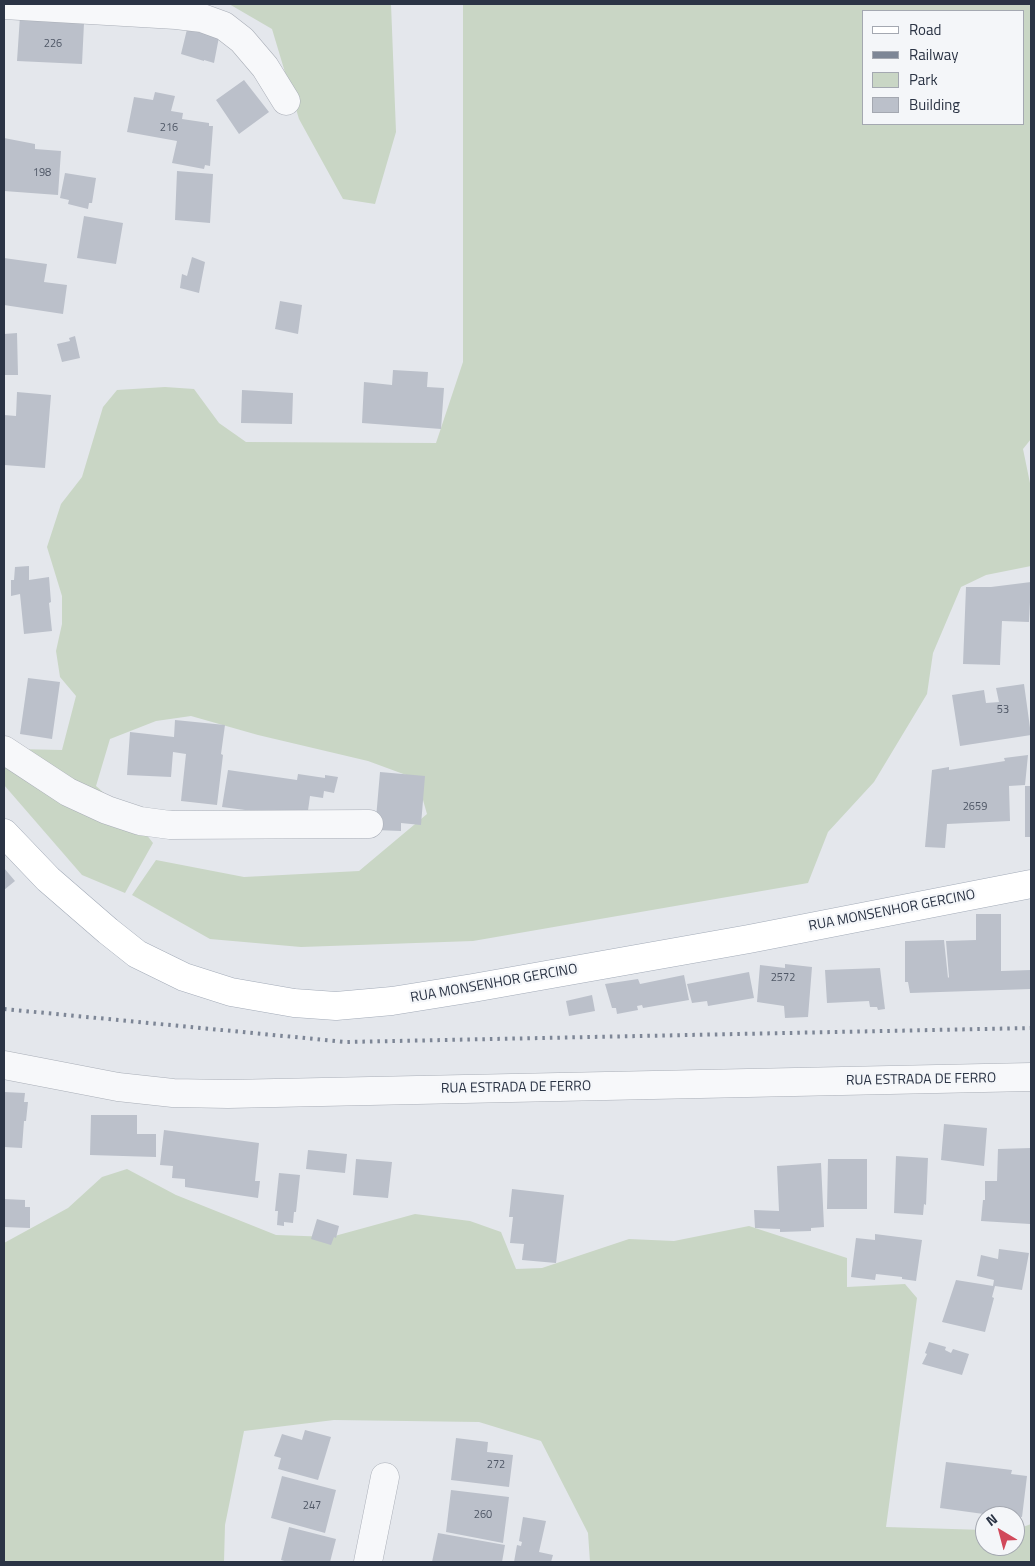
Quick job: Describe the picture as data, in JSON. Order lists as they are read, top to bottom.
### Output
{
  "streets": {
    "main road": ["RUA MONSENHOR GERCINO"],
    "street": ["RUA ESTRADA DE FERRO"]
  },
  "house_numbers": [
    "226",
    "216",
    "198",
    "53",
    "2659",
    "2572",
    "272",
    "247",
    "260"
  ],
  "legend": [
    "Road",
    "Railway",
    "Park",
    "Building"
  ],
  "north": "top left"
}
